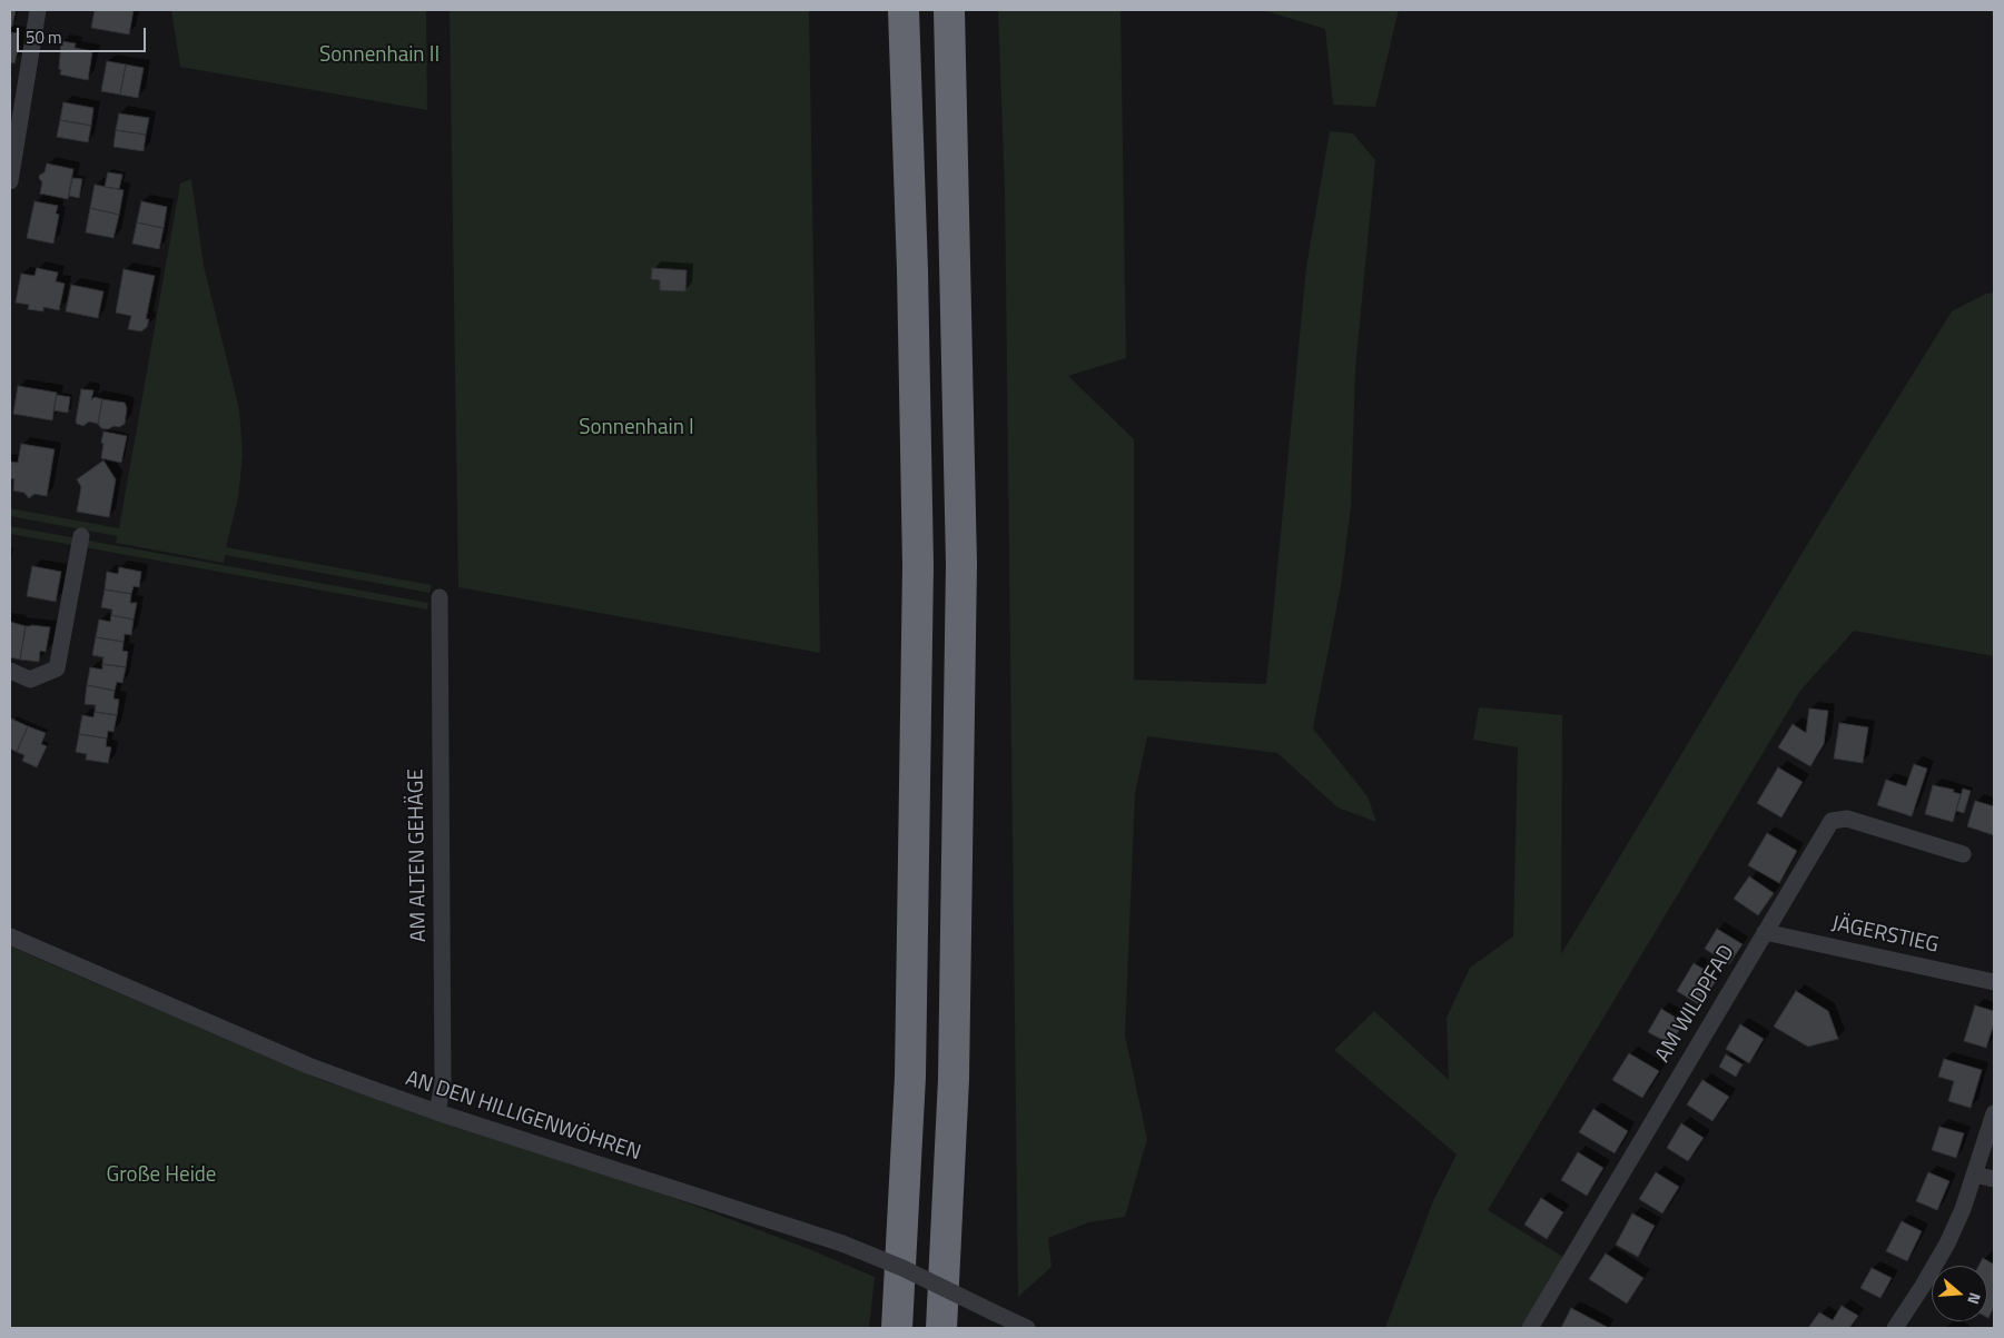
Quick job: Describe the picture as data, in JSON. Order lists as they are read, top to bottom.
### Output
{
  "streets": {
    "street": [
      "AM ALTEN GEHÄGE",
      "JÄGERSTIEG",
      "AM WILDPFAD",
      "AN DEN HILLIGENWÖHREN"
    ]
  },
  "crossings": [
    ["AM ALTEN GEHÄGE", "AN DEN HILLIGENWÖHREN"],
    ["JÄGERSTIEG", "AM WILDPFAD"]
  ],
  "parks": ["Sonnenhain II", "Sonnenhain I", "Große Heide"],
  "scale_bar": "50 m",
  "north": "right"
}
